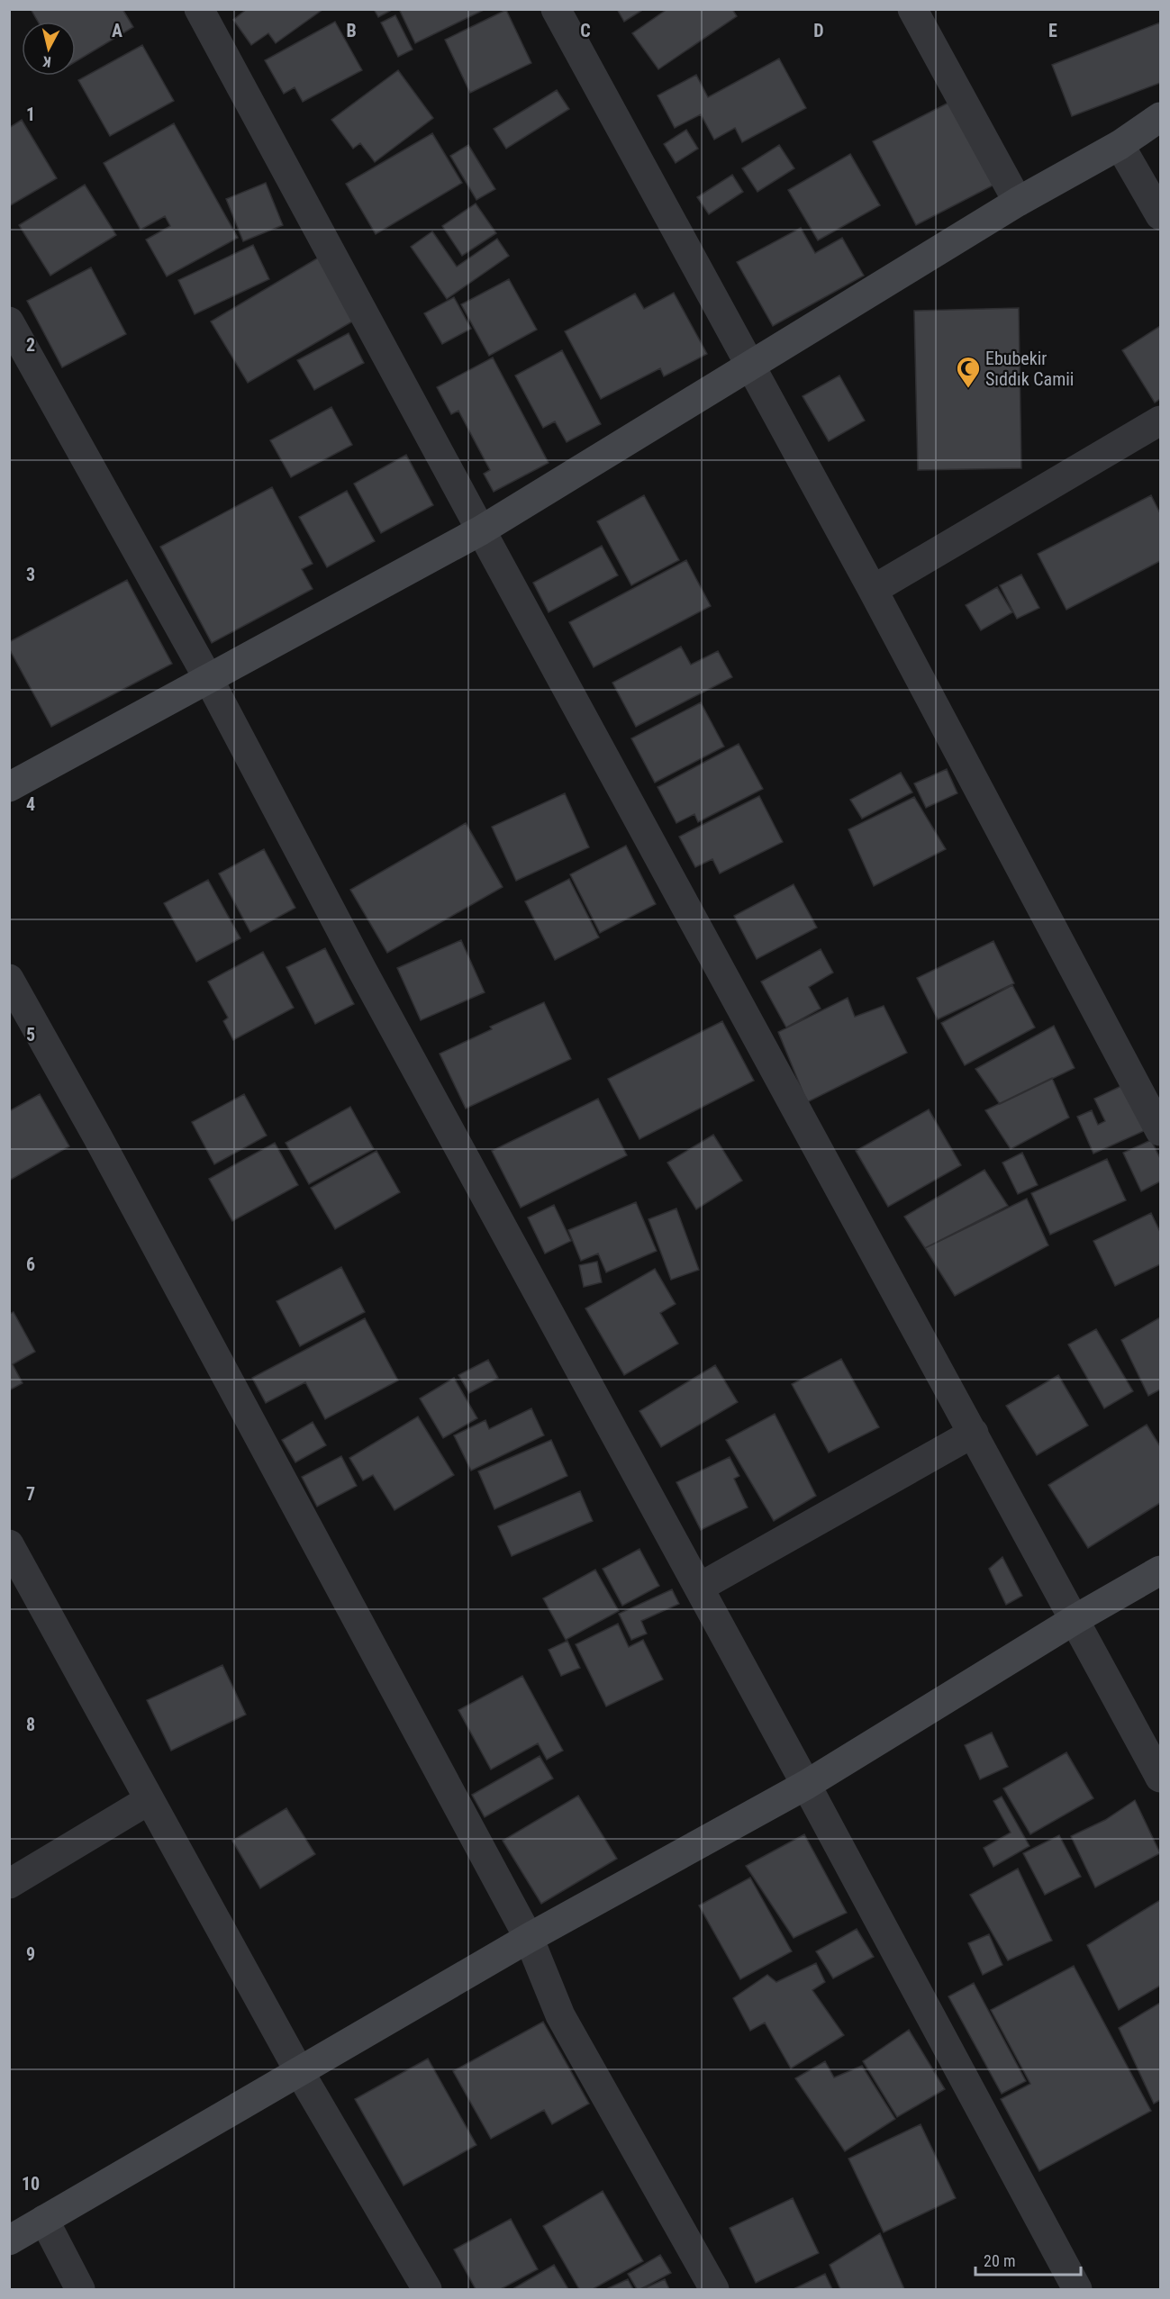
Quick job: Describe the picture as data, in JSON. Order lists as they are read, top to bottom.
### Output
{
  "places": {
    "mosque": ["Ebubekir Sıddık Camii"]
  },
  "scale_bar": "20 m",
  "north": "bottom",
  "grid": {
    "columns": [
      "A",
      "B",
      "C",
      "D",
      "E"
    ],
    "rows": [
      "1",
      "2",
      "3",
      "4",
      "5",
      "6",
      "7",
      "8",
      "9",
      "10"
    ]
  }
}
